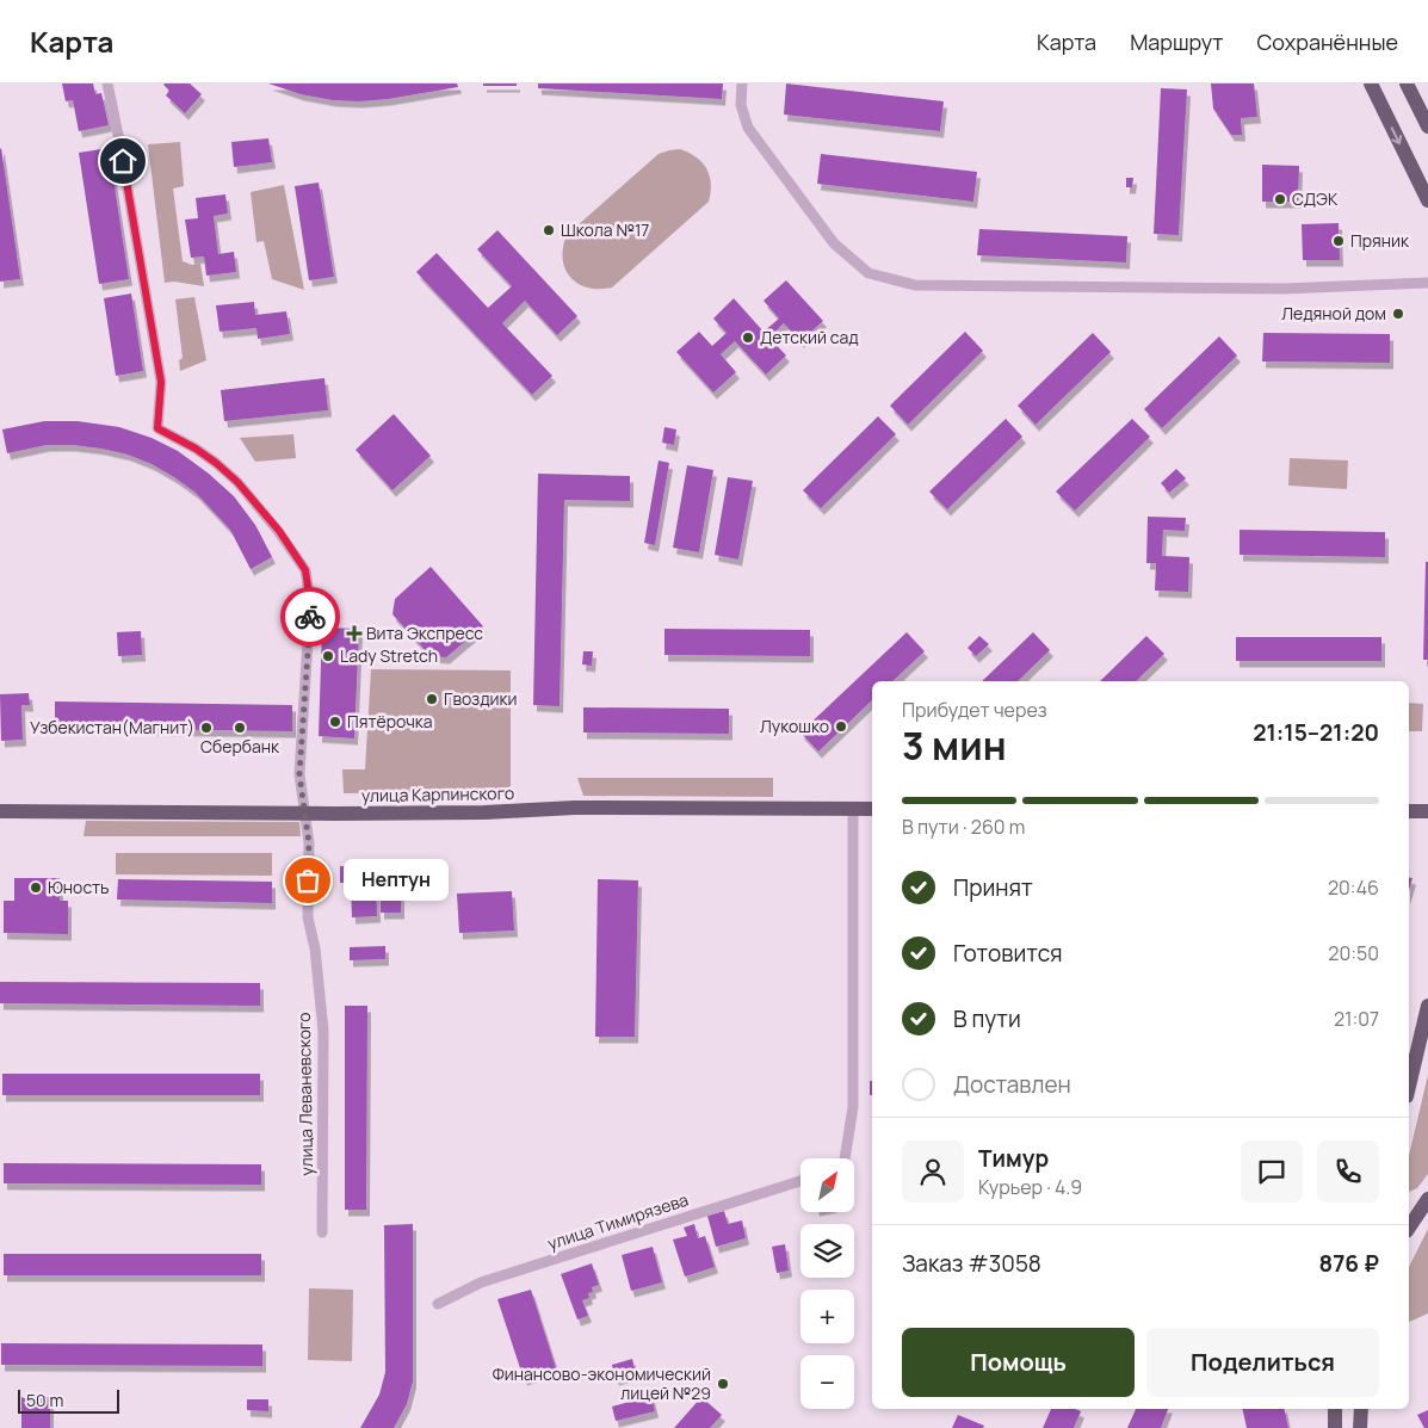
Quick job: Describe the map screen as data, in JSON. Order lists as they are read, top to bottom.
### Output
{
  "streets": {
    "main road": ["улица Карпинского"],
    "street": ["улица Леваневского", "улица Тимирязева"]
  },
  "crossings": [
    ["улица Карпинского", "улица Леваневского"]
  ],
  "places": {
    "other": [
      "СДЭК",
      "Школа №17",
      "Пряник",
      "Ледяной дом",
      "Детский сад",
      "Lady Stretch",
      "Гвоздики",
      "Пятёрочка",
      "Лукошко",
      "Узбекистан(Магнит)",
      "Сбербанк",
      "Нептун",
      "Юность",
      "Финансово-экономический лицей №29"
    ],
    "health": ["Вита Экспресс"]
  },
  "scale_bar": "50 m",
  "north": "top right",
  "page": {
    "header": "Карта",
    "nav": ["Карта", "Маршрут", "Сохранённые"],
    "heading": ["3 мин", "Прибудет через", "21:15–21:20"],
    "panel": [
      "Тимур",
      "Курьер · 4.9",
      "Заказ #3058",
      "876 ₽"
    ],
    "bar": "В пути · 260 m",
    "list": [
      ["Принят", "20:46"],
      ["Готовится", "20:50"],
      ["В пути", "21:07"],
      "Доставлен"
    ],
    "bubble": "Нептун",
    "map_buttons": ["+", "−"],
    "buttons": ["Помощь", "Поделиться"],
    "scale": "50 m"
  }
}
